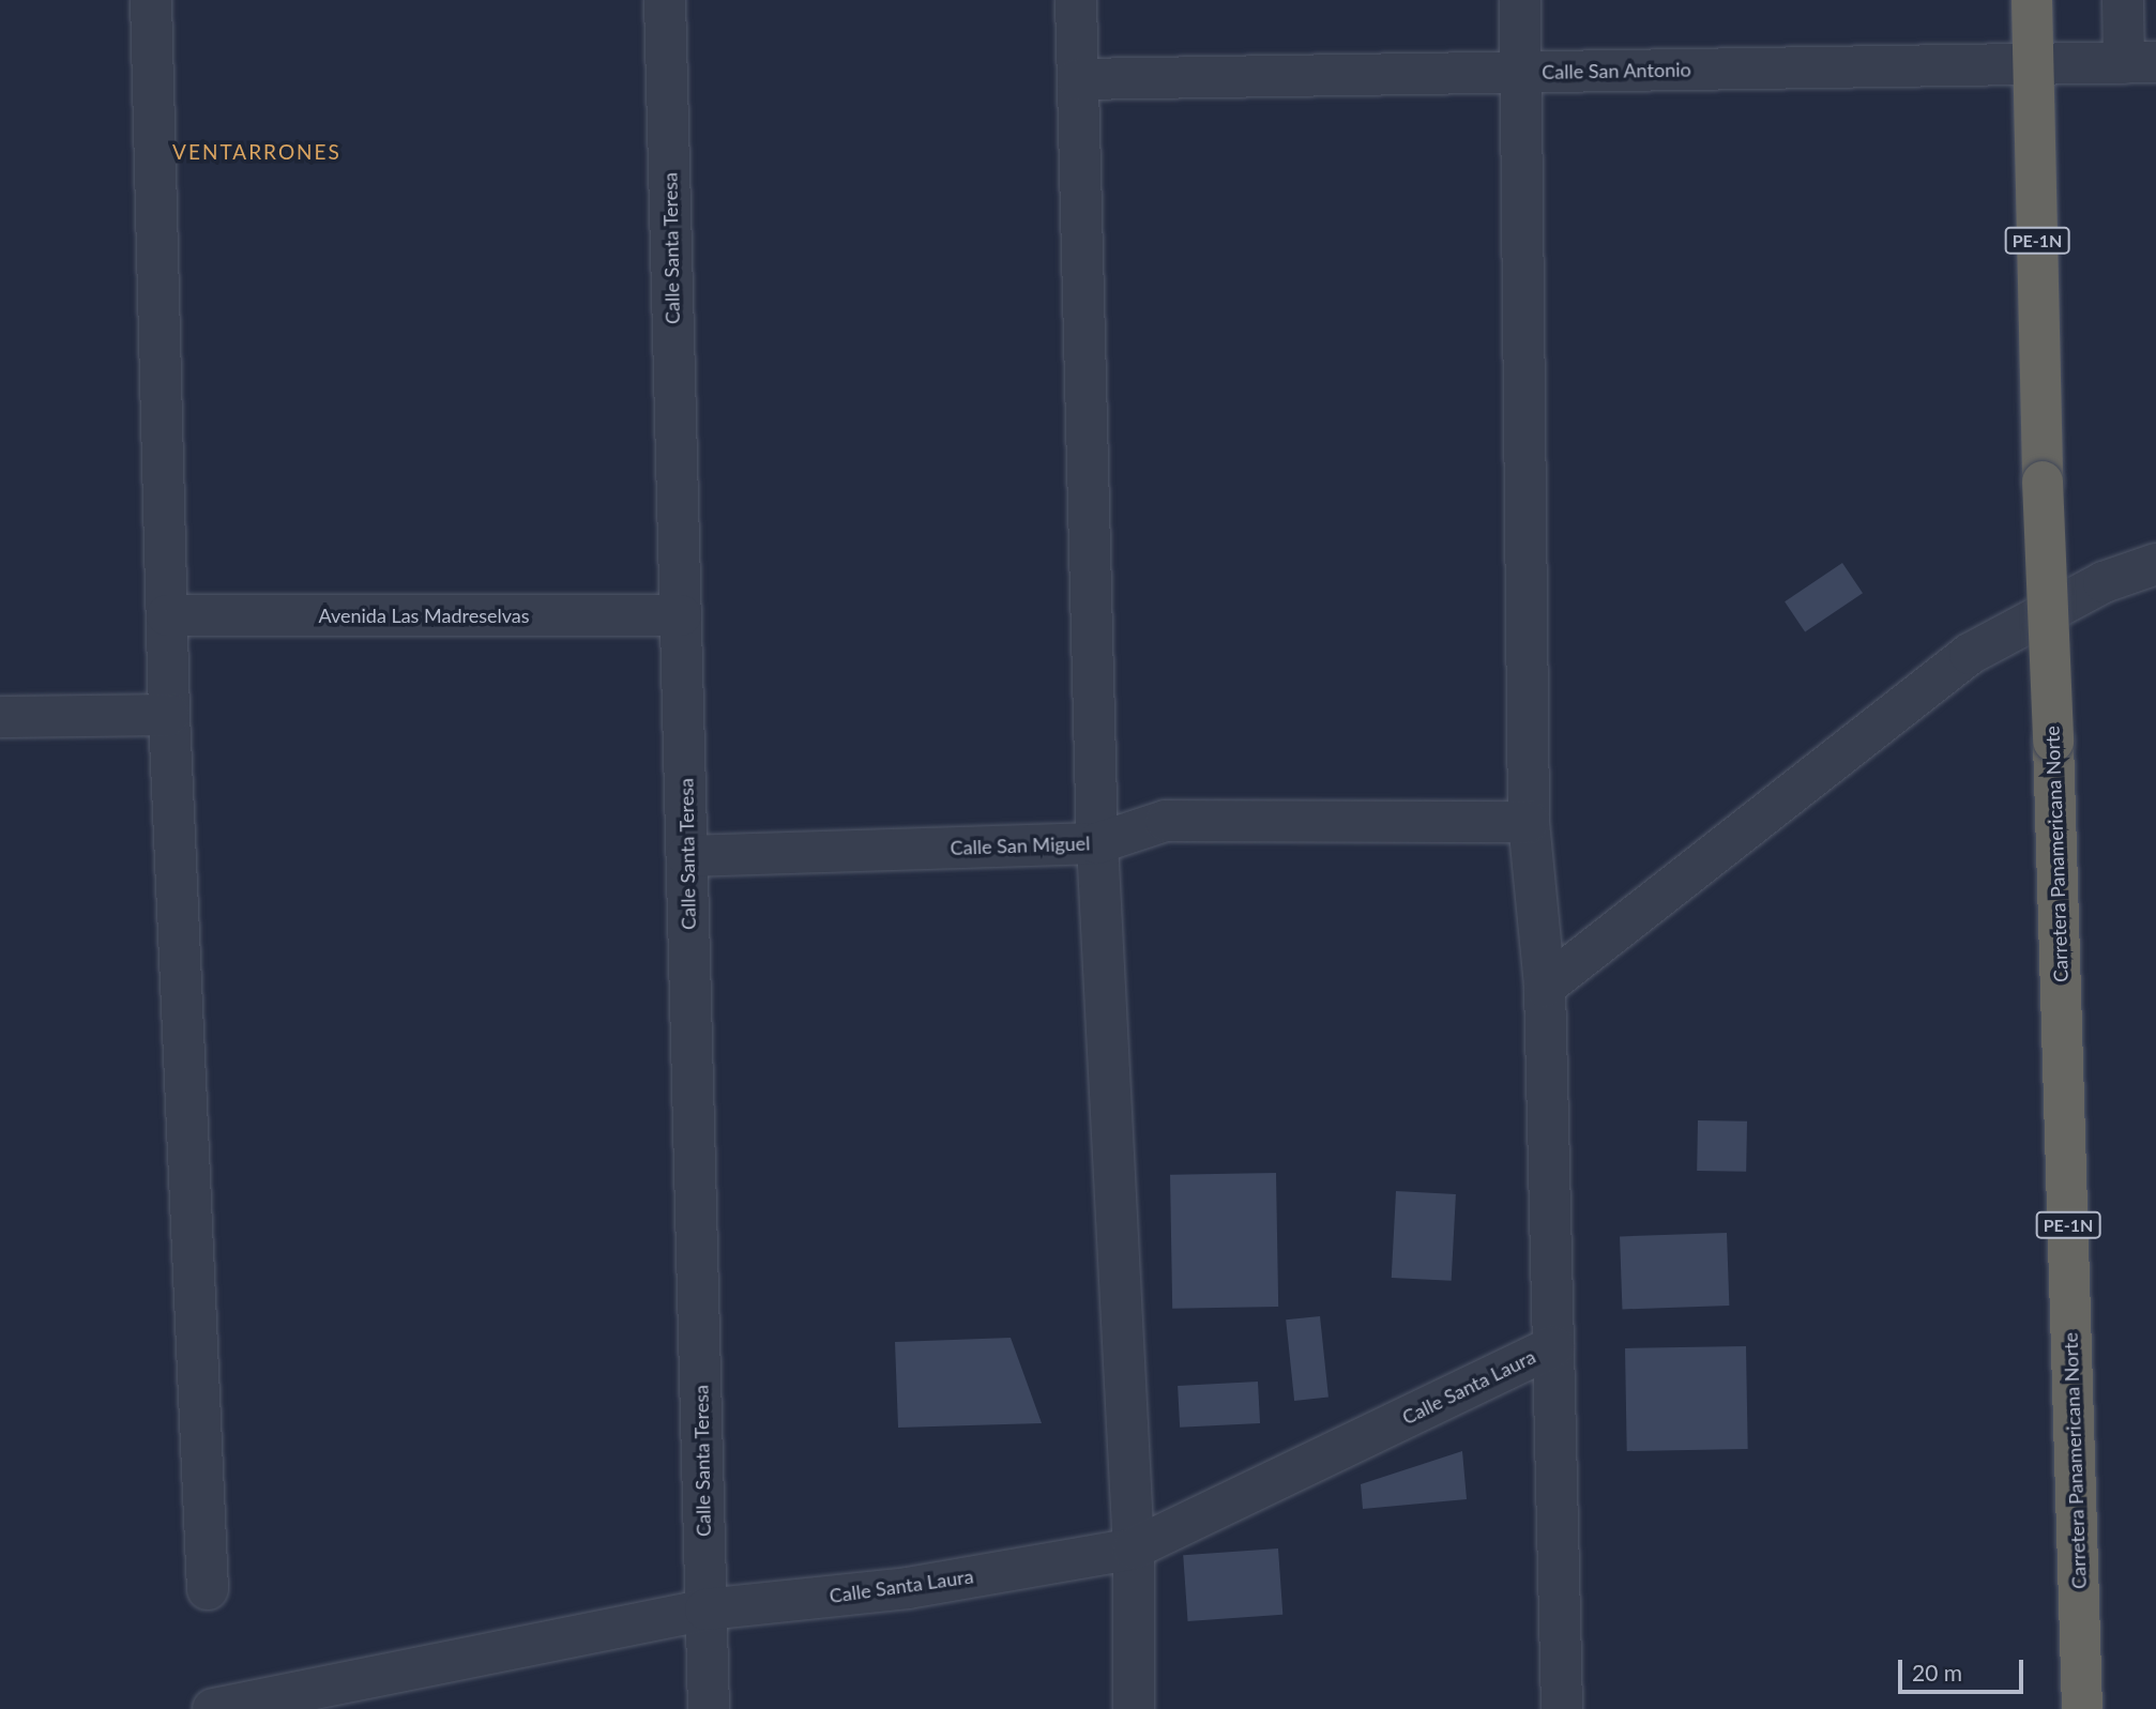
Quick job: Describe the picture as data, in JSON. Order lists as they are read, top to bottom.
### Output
{
  "streets": {
    "highway": ["PE-1N", "Carretera Panamericana Norte"],
    "street": [
      "Calle San Antonio",
      "Calle Santa Teresa",
      "Avenida Las Madreselvas",
      "Calle San Miguel",
      "Calle Santa Laura"
    ]
  },
  "crossings": [
    ["Calle San Antonio", "Carretera Panamericana Norte"],
    ["Calle Santa Teresa", "Avenida Las Madreselvas"],
    ["Calle Santa Teresa", "Calle San Miguel"],
    ["Calle Santa Teresa", "Calle Santa Laura"]
  ],
  "districts": ["VENTARRONES"],
  "scale_bar": "20 m"
}
